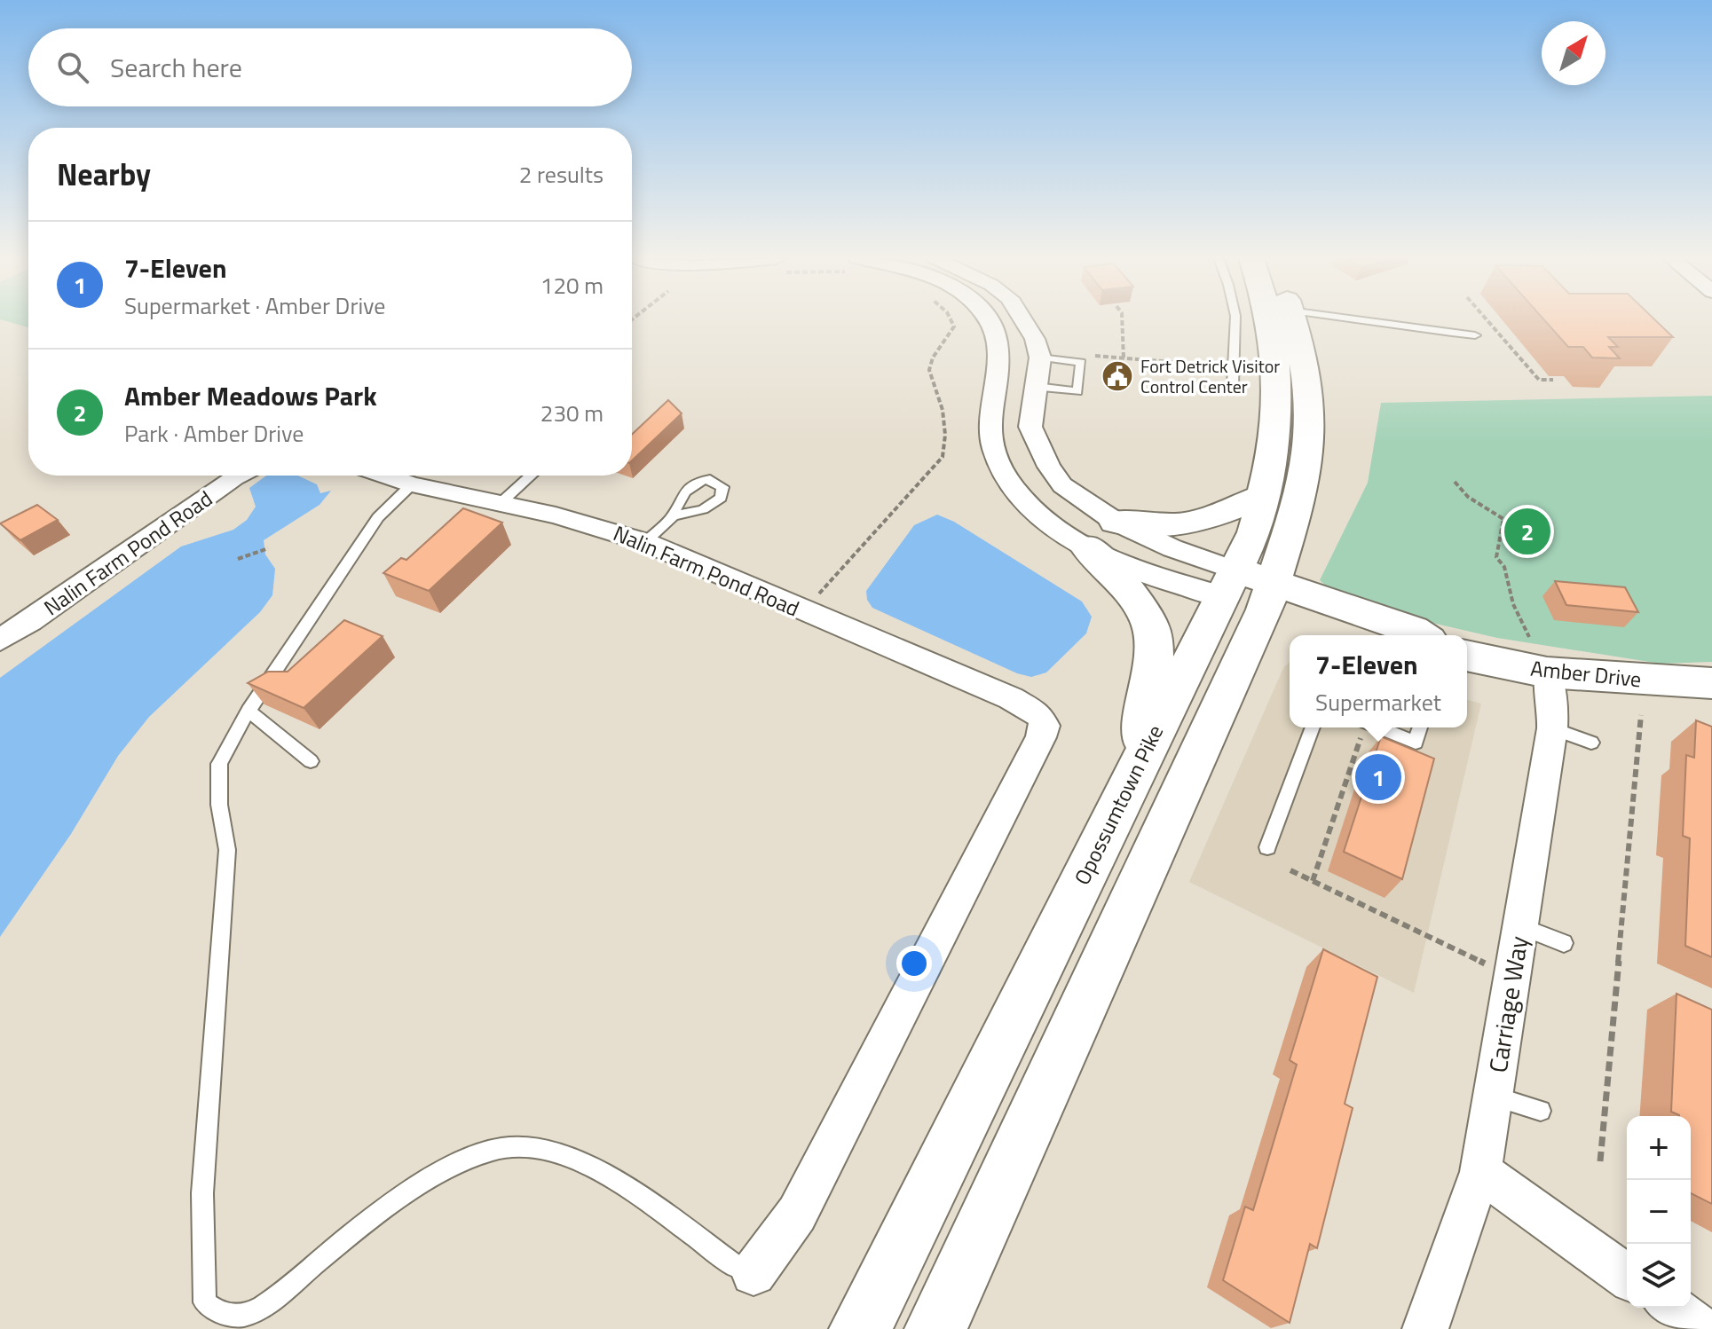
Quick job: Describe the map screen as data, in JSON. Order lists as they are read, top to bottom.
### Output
{
  "streets": {
    "main road": ["Amber Drive", "Opossumtown Pike"],
    "street": ["Nalin Farm Pond Road", "Carriage Way"]
  },
  "crossings": [
    ["Amber Drive", "Carriage Way"]
  ],
  "places": {
    "public building": ["Fort Detrick Visitor Control Center"]
  },
  "north": "top right",
  "page": {
    "search": "Search here",
    "heading": ["Nearby", "2 results"],
    "list": [
      {
        "mark": "1",
        "name": "7-Eleven",
        "note": "Supermarket · Amber Drive",
        "value": "120 m"
      },
      {
        "mark": "2",
        "name": "Amber Meadows Park",
        "note": "Park · Amber Drive",
        "value": "230 m"
      }
    ],
    "pins": ["2", "1"],
    "popup": ["7-Eleven", "Supermarket"],
    "map_buttons": ["+", "−"]
  }
}
